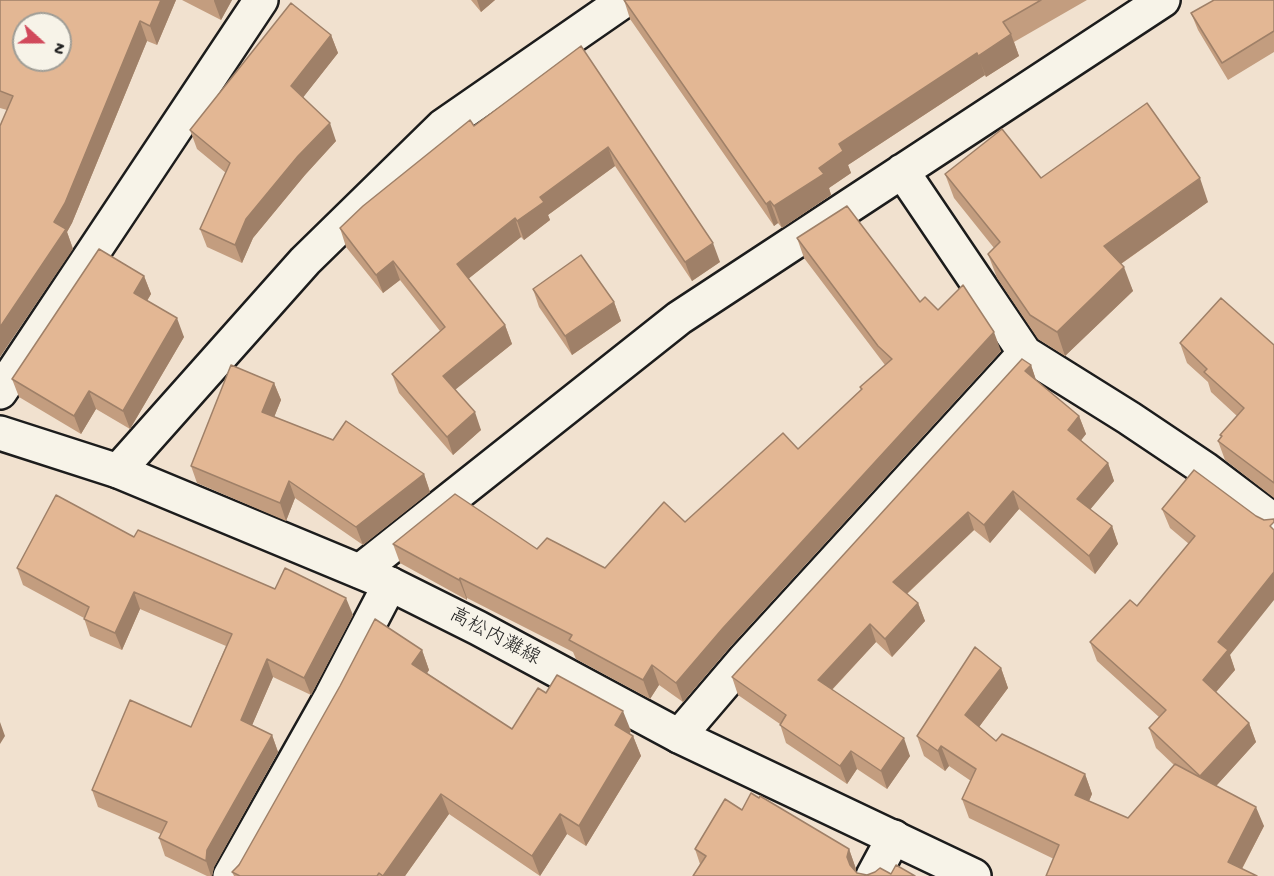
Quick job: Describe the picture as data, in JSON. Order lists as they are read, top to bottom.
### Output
{
  "streets": {
    "street": ["高松内灘線"]
  },
  "north": "right"
}
